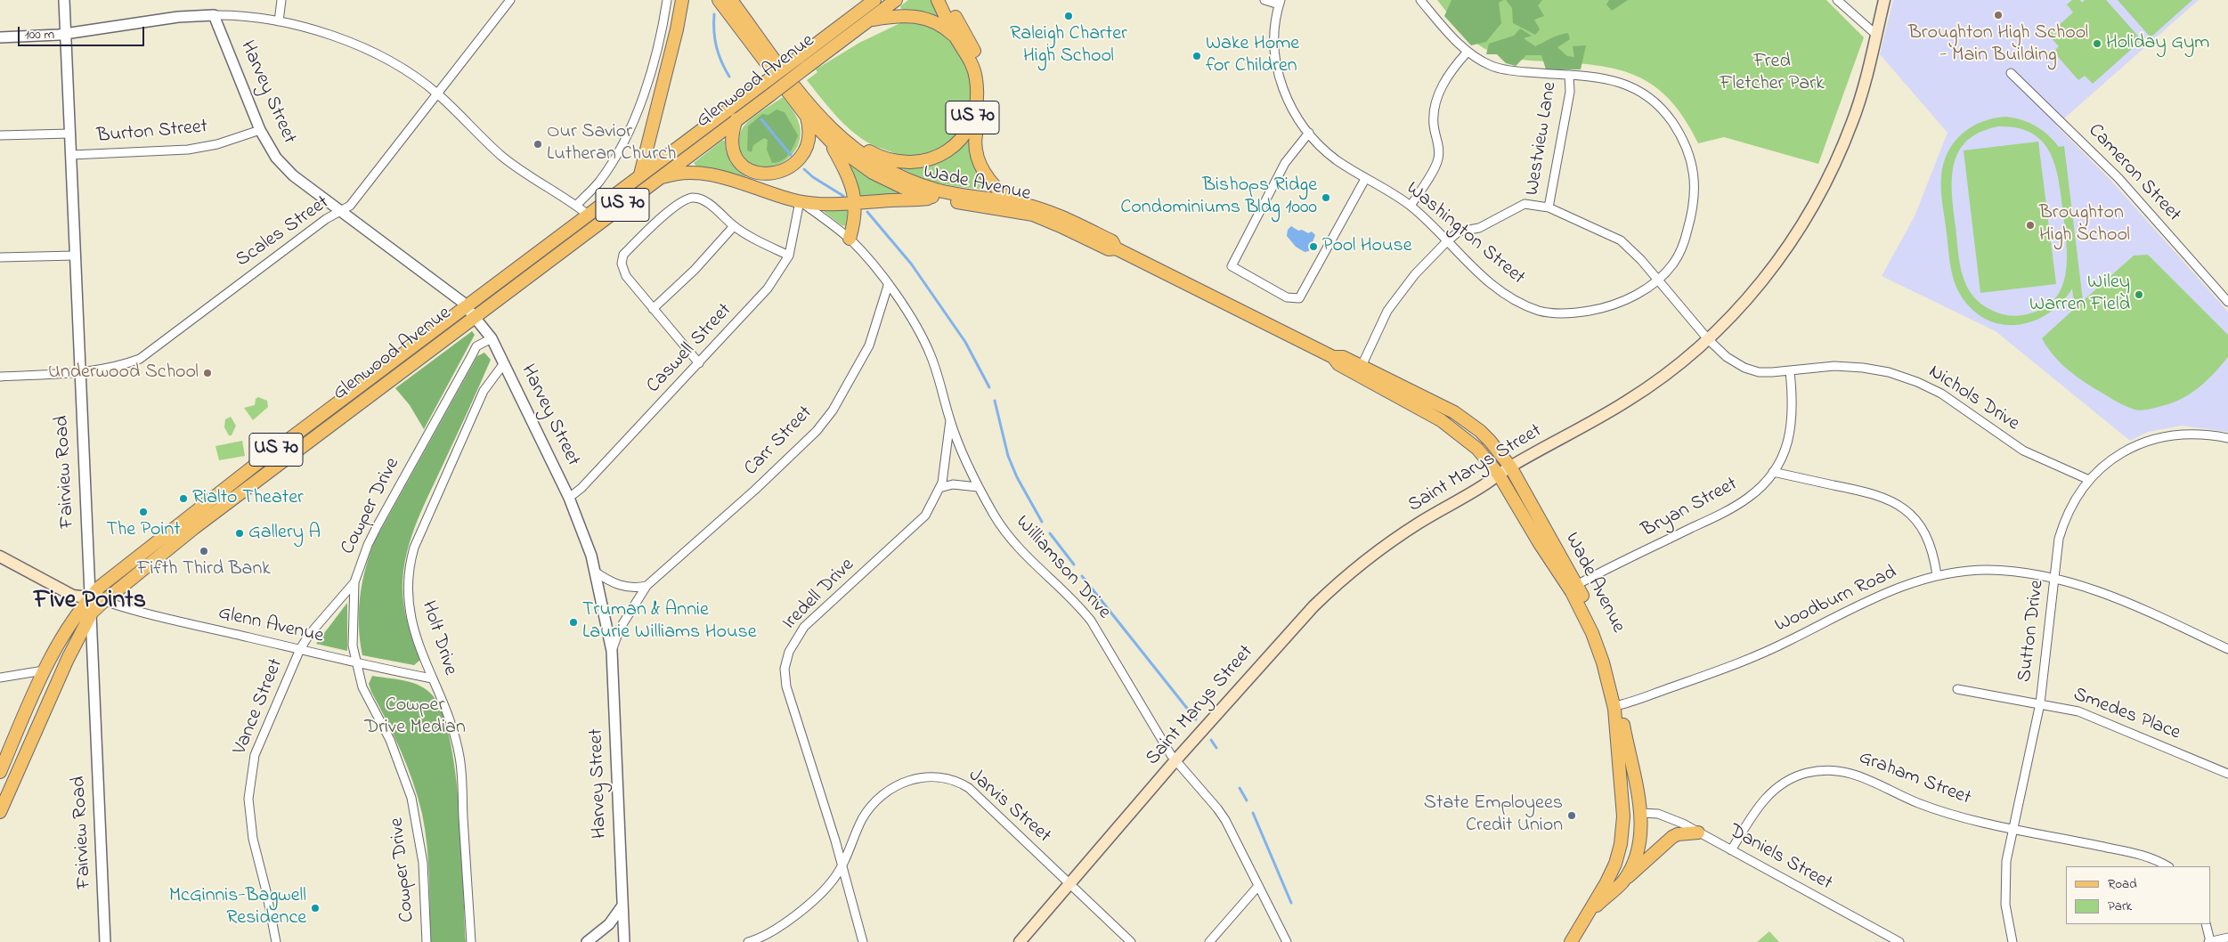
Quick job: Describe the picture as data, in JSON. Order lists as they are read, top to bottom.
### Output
{
  "streets": {
    "main road": [
      "Glenwood Avenue",
      "US 70",
      "Wade Avenue",
      "Saint Marys Street"
    ],
    "street": [
      "Harvey Street",
      "Burton Street",
      "Westview Lane",
      "Cameron Street",
      "Scales Street",
      "Washington Street",
      "Caswell Street",
      "Nichols Drive",
      "Carr Street",
      "Fairview Road",
      "Cowper Drive",
      "Bryan Street",
      "Williamson Drive",
      "Iredell Drive",
      "Woodburn Road",
      "Glenn Avenue",
      "Sutton Drive",
      "Holt Drive",
      "Vance Street",
      "Smedes Place",
      "Graham Street",
      "Jarvis Street",
      "Daniels Street"
    ]
  },
  "crossings": [
    ["Glenwood Avenue", "Harvey Street"],
    ["Glenwood Avenue", "US 70"],
    ["Glenwood Avenue", "Fairview Road"],
    ["Glenwood Avenue", "Glenn Avenue"],
    ["Harvey Street", "Burton Street"],
    ["Harvey Street", "Scales Street"],
    ["Harvey Street", "Caswell Street"],
    ["Harvey Street", "Carr Street"],
    ["Harvey Street", "Cowper Drive"],
    ["Harvey Street", "Holt Drive"],
    ["US 70", "Wade Avenue"],
    ["Burton Street", "Fairview Road"],
    ["Westview Lane", "Washington Street"],
    ["Westview Lane", "Nichols Drive"],
    ["Wade Avenue", "Nichols Drive"],
    ["Wade Avenue", "Saint Marys Street"],
    ["Wade Avenue", "Bryan Street"],
    ["Wade Avenue", "Woodburn Road"],
    ["Wade Avenue", "Daniels Street"],
    ["Scales Street", "Fairview Road"],
    ["Washington Street", "Nichols Drive"],
    ["Caswell Street", "Williamson Drive"],
    ["Nichols Drive", "Saint Marys Street"],
    ["Nichols Drive", "Bryan Street"],
    ["Nichols Drive", "Sutton Drive"],
    ["Carr Street", "Williamson Drive"],
    ["Saint Marys Street", "Williamson Drive"],
    ["Saint Marys Street", "Jarvis Street"],
    ["Cowper Drive", "Glenn Avenue"],
    ["Cowper Drive", "Vance Street"],
    ["Williamson Drive", "Iredell Drive"],
    ["Iredell Drive", "Jarvis Street"],
    ["Woodburn Road", "Sutton Drive"],
    ["Glenn Avenue", "Holt Drive"],
    ["Glenn Avenue", "Vance Street"],
    ["Sutton Drive", "Smedes Place"],
    ["Sutton Drive", "Graham Street"],
    ["Graham Street", "Daniels Street"]
  ],
  "districts": ["Five Points"],
  "parks": ["Fred Fletcher Park", "Cowper Drive Median"],
  "places": [
    "Broughton High School - Main Building",
    "Raleigh Charter High School",
    "Holiday Gym",
    "Wake Home for Children",
    "Our Savior Lutheran Church",
    "Bishops Ridge Condominiums Bldg 1000",
    "Broughton High School",
    "Pool House",
    "Wiley Warren Field",
    "Underwood School",
    "Rialto Theater",
    "The Point",
    "Gallery A",
    "Fifth Third Bank",
    "Truman & Annie Laurie Williams House",
    "State Employees Credit Union",
    "McGinnis-Bagwell Residence"
  ],
  "legend": ["Road", "Park"],
  "scale_bar": "100 m"
}
